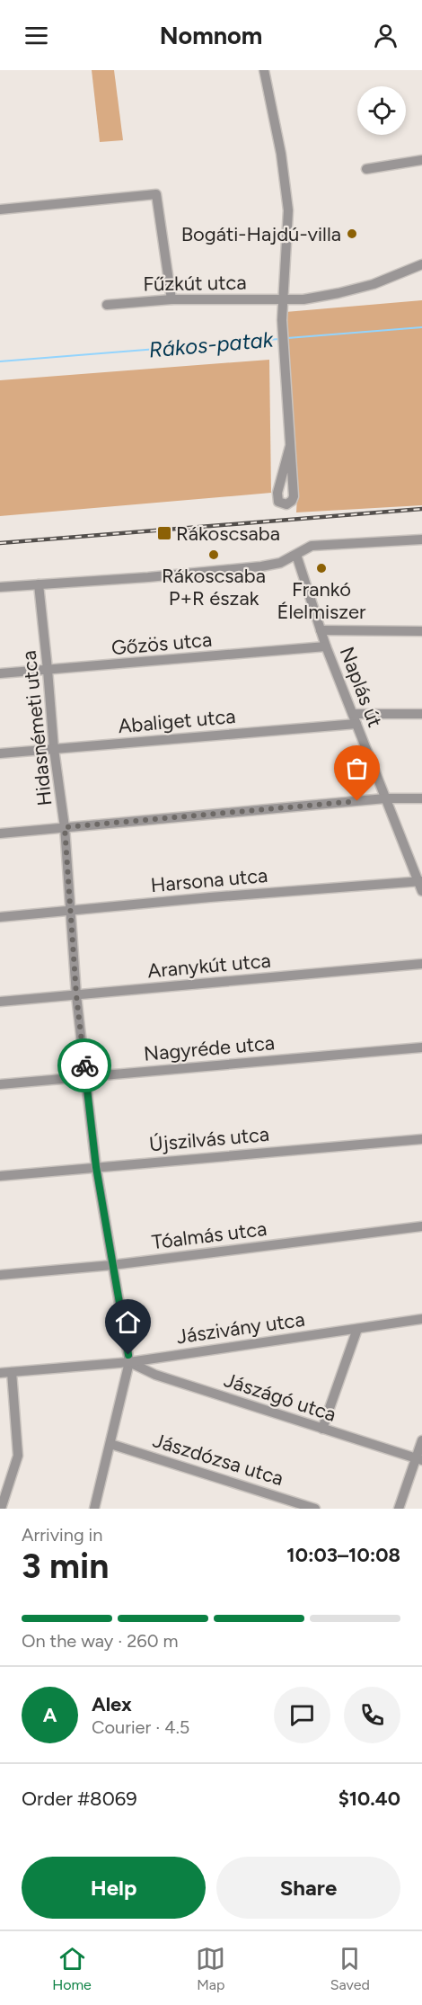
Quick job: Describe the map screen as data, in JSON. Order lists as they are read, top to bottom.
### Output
{
  "streets": {
    "street": [
      "Fűzkút utca",
      "Gőzös utca",
      "Naplás út",
      "Abaliget utca",
      "Hidasnémeti utca",
      "Harsona utca",
      "Aranykút utca",
      "Nagyréde utca",
      "Újszilvás utca",
      "Tóalmás utca",
      "Jászivány utca",
      "Jászágó utca",
      "Jászdózsa utca"
    ]
  },
  "crossings": [
    ["Gőzös utca", "Naplás út"],
    ["Gőzös utca", "Hidasnémeti utca"],
    ["Naplás út", "Abaliget utca"],
    ["Naplás út", "Harsona utca"],
    ["Abaliget utca", "Hidasnémeti utca"],
    ["Hidasnémeti utca", "Harsona utca"],
    ["Hidasnémeti utca", "Aranykút utca"],
    ["Hidasnémeti utca", "Nagyréde utca"],
    ["Hidasnémeti utca", "Újszilvás utca"],
    ["Hidasnémeti utca", "Tóalmás utca"],
    ["Hidasnémeti utca", "Jászivány utca"],
    ["Hidasnémeti utca", "Jászágó utca"],
    ["Hidasnémeti utca", "Jászdózsa utca"],
    ["Jászivány utca", "Jászágó utca"]
  ],
  "water": ["Rákos-patak"],
  "places": {
    "other": ["Bogáti-Hajdú-villa", "Rákoscsaba P+R észak", "Frankó Élelmiszer"],
    "transit": ["Rákoscsaba"]
  },
  "page": {
    "header": "Nomnom",
    "heading": ["3 min", "Arriving in", "10:03–10:08"],
    "panel": [
      "Alex",
      "Courier · 4.5",
      "Order #8069",
      "$10.40"
    ],
    "bar": "On the way · 260 m",
    "round": "A",
    "buttons": ["Help", "Share"],
    "tabs": ["Home", "Map", "Saved"]
  }
}
